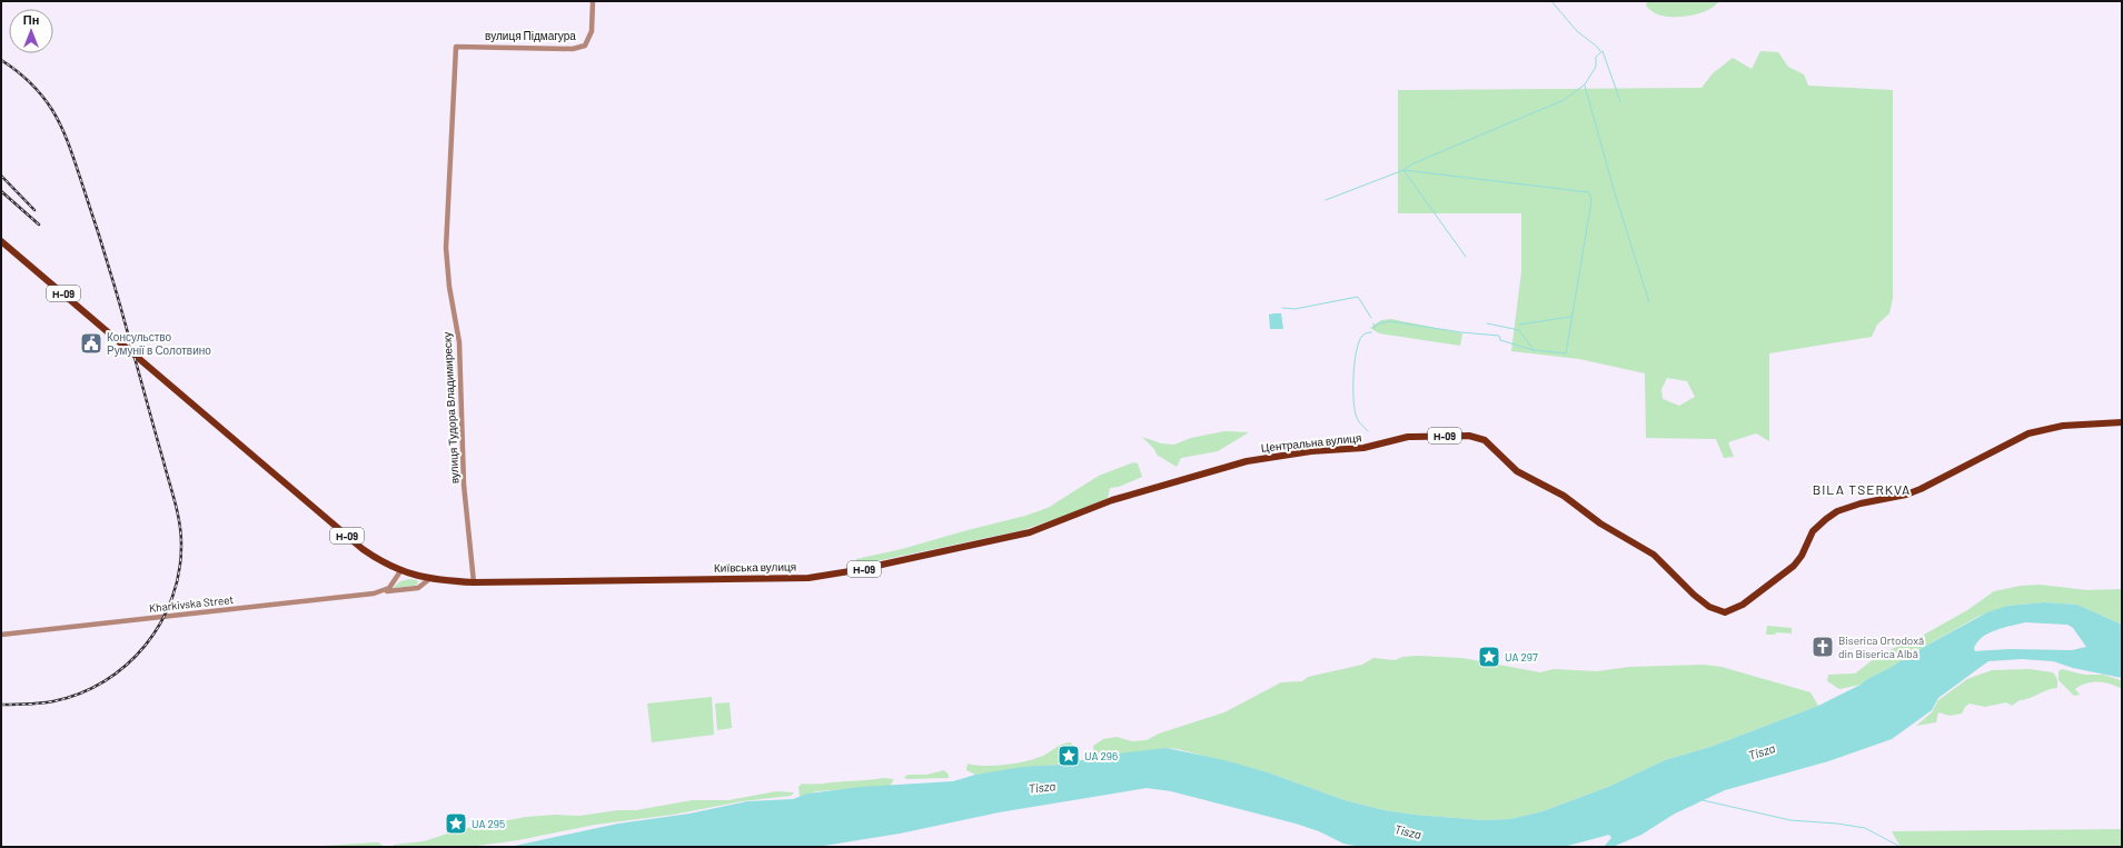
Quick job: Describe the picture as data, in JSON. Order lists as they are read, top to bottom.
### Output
{
  "streets": {
    "main road": ["Н-09", "Центральна вулиця", "Київська вулиця"],
    "street": ["вулиця Підмагура", "вулиця Тудора Владимиреску", "Kharkivska Street"]
  },
  "crossings": [
    ["вулиця Підмагура", "вулиця Тудора Владимиреску"],
    ["Н-09", "Київська вулиця"],
    ["вулиця Тудора Владимиреску", "Київська вулиця"],
    ["Центральна вулиця", "Київська вулиця"],
    ["Київська вулиця", "Kharkivska Street"]
  ],
  "districts": ["BILA TSERKVA"],
  "water": ["Tisza"],
  "places": {
    "public building": ["Консульство Румунії в Солотвино"],
    "church": ["Biserica Ortodoxă din Biserica Albă"],
    "place": ["UA 297", "UA 296", "UA 295"]
  },
  "north": "top"
}
